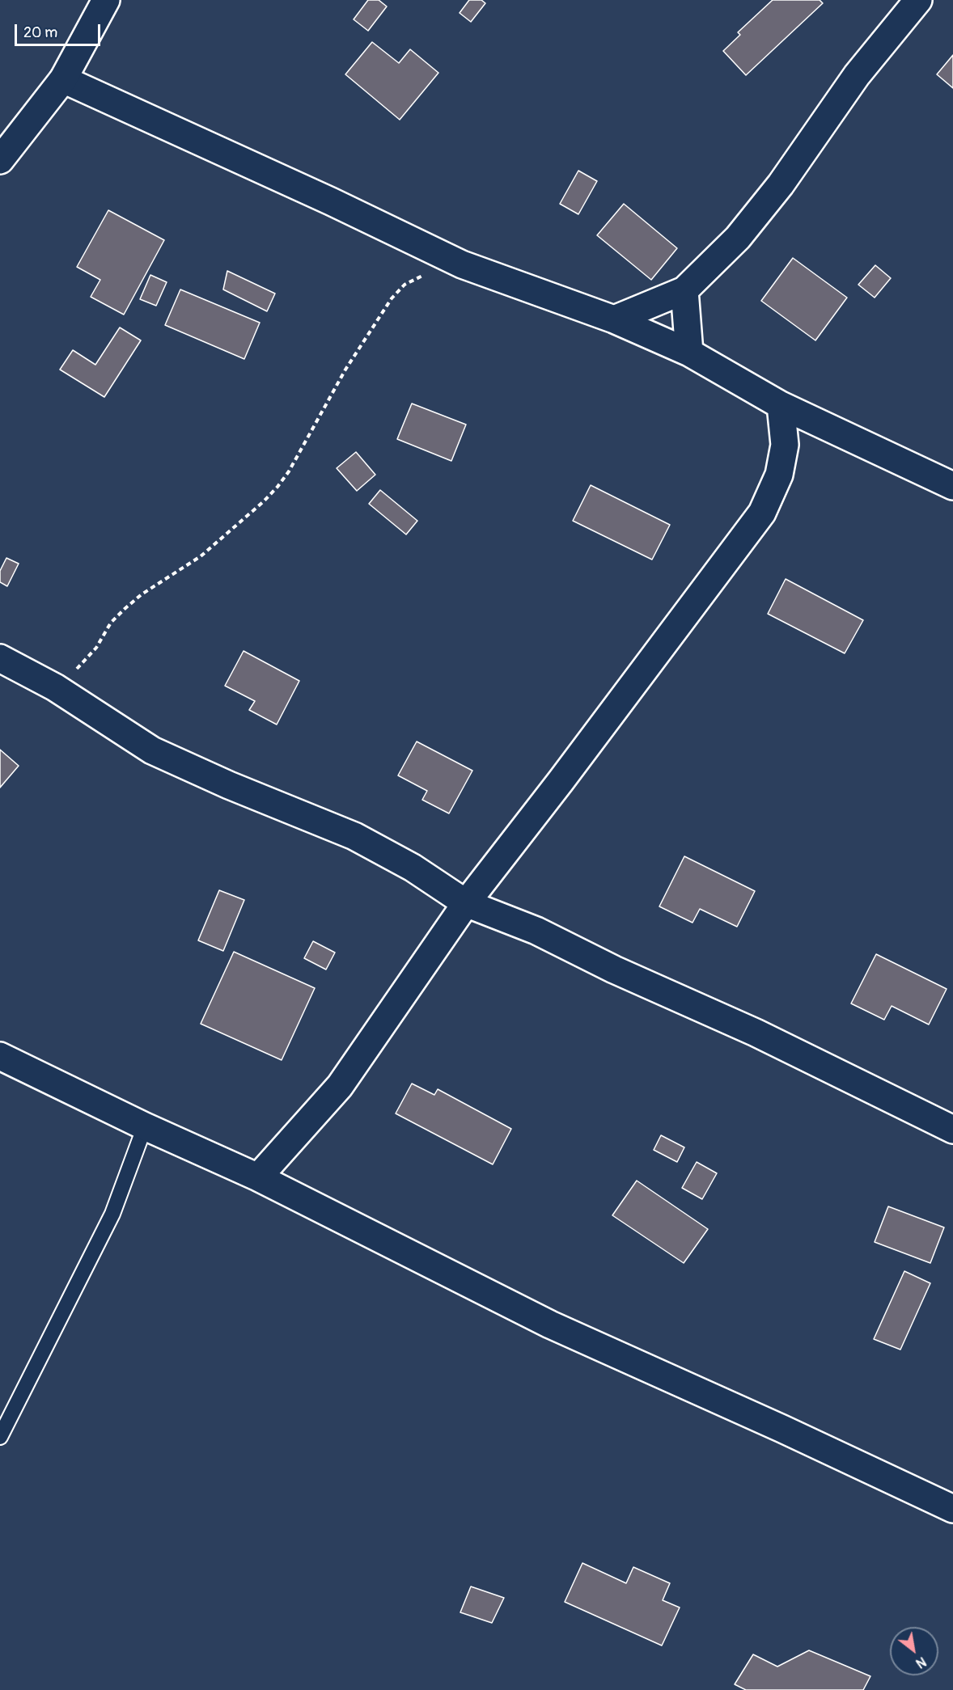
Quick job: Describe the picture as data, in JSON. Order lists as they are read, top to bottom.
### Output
{
  "scale_bar": "20 m",
  "north": "bottom right"
}
